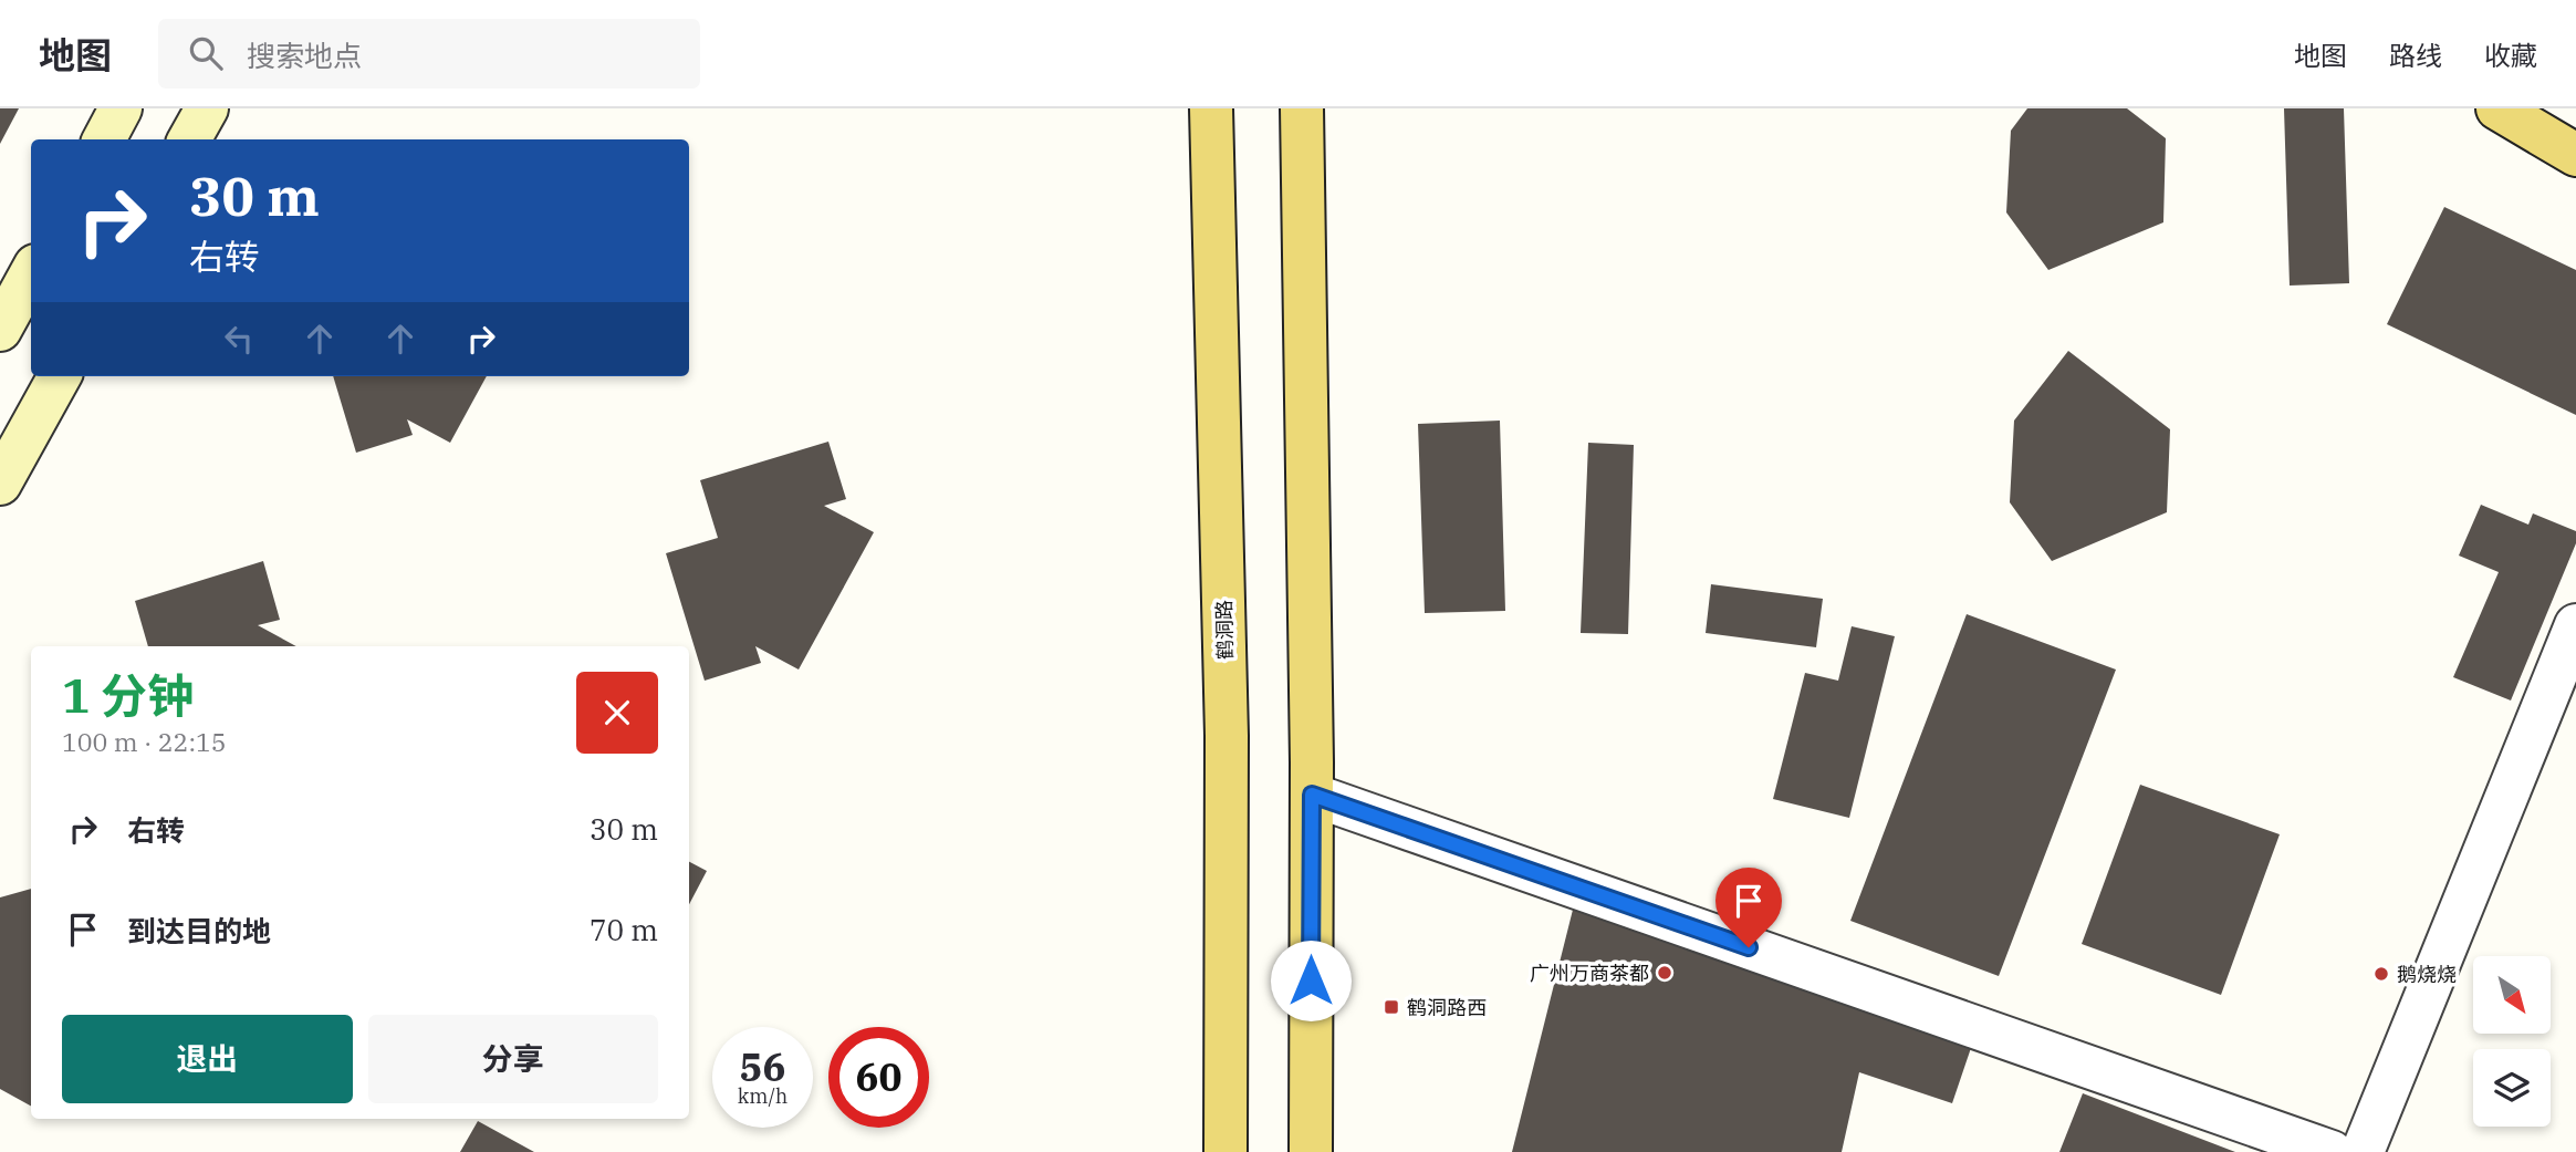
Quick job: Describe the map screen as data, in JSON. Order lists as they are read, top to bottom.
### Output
{
  "streets": {
    "main road": ["鹤洞路"]
  },
  "places": {
    "other": ["广州万商茶都", "鹅烧烧"],
    "transit": ["鹤洞路西"]
  },
  "north": "bottom right",
  "page": {
    "header": "地图",
    "search": "搜索地点",
    "nav": ["地图", "路线", "收藏"],
    "turn": ["30 m", "右转"],
    "heading": ["1 分钟", "100 m · 22:15"],
    "list": [
      {
        "name": "右转",
        "value": "30 m"
      },
      {
        "name": "到达目的地",
        "value": "70 m"
      }
    ],
    "buttons": ["退出", "分享"],
    "speed": "56 km/h",
    "limit": "60"
  }
}
